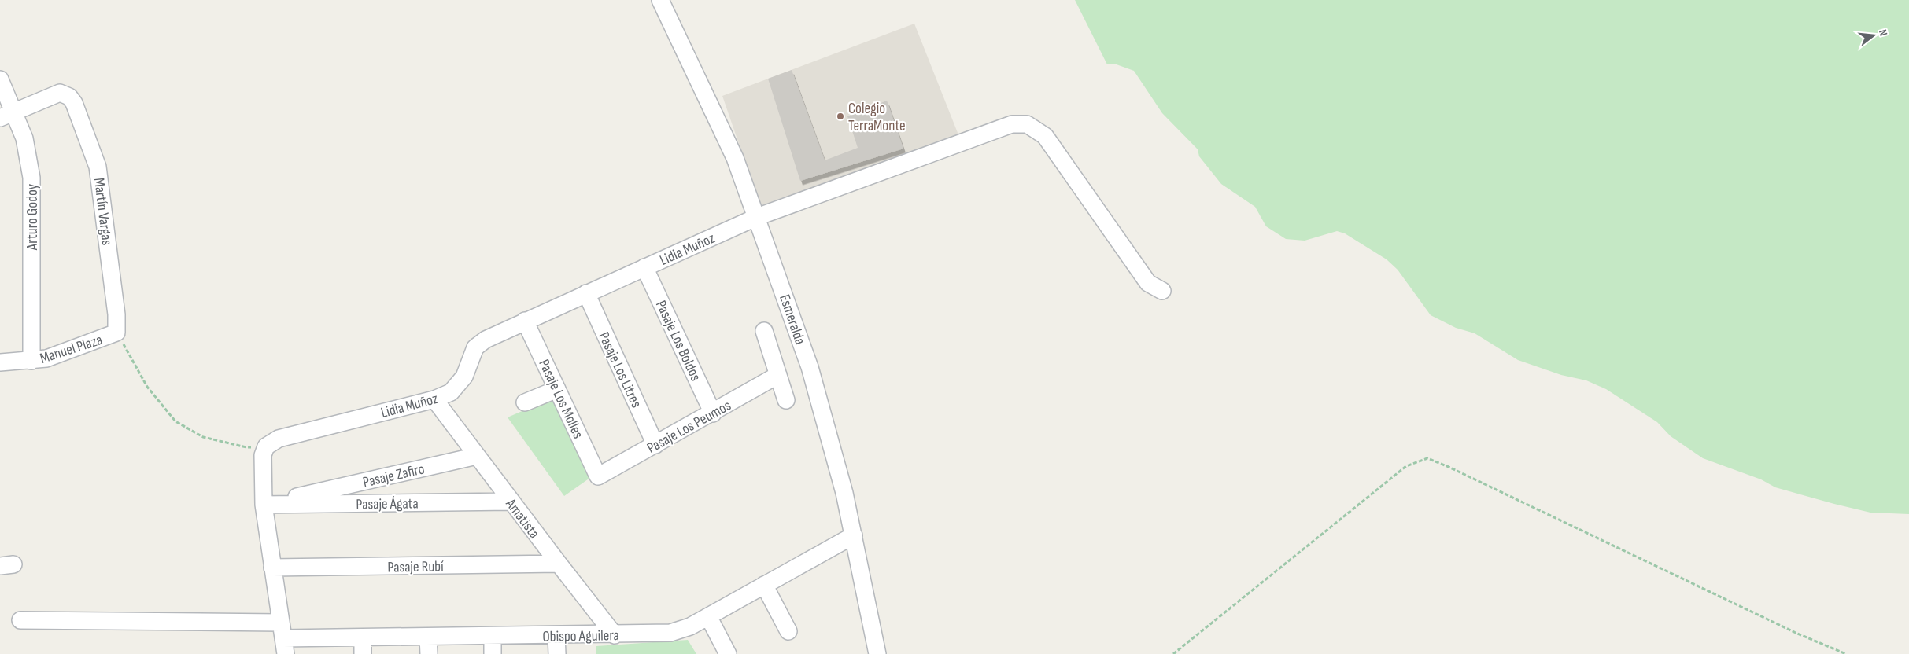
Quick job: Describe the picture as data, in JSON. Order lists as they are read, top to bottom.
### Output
{
  "streets": {
    "street": [
      "Martín Vargas",
      "Arturo Godoy",
      "Lidia Muñoz",
      "Esmeralda",
      "Pasaje Los Boldos",
      "Manuel Plaza",
      "Pasaje Los Litres",
      "Pasaje Los Molles",
      "Pasaje Los Peumos",
      "Pasaje Zafiro",
      "Pasaje Ágata",
      "Amatista",
      "Pasaje Rubí",
      "Obispo Aguilera"
    ]
  },
  "crossings": [
    ["Martín Vargas", "Arturo Godoy"],
    ["Martín Vargas", "Manuel Plaza"],
    ["Arturo Godoy", "Manuel Plaza"],
    ["Lidia Muñoz", "Esmeralda"],
    ["Lidia Muñoz", "Pasaje Los Boldos"],
    ["Lidia Muñoz", "Pasaje Los Litres"],
    ["Lidia Muñoz", "Pasaje Los Molles"],
    ["Lidia Muñoz", "Amatista"],
    ["Esmeralda", "Obispo Aguilera"],
    ["Pasaje Los Boldos", "Pasaje Los Peumos"],
    ["Pasaje Los Litres", "Pasaje Los Peumos"],
    ["Pasaje Los Molles", "Pasaje Los Peumos"],
    ["Pasaje Zafiro", "Pasaje Ágata"],
    ["Pasaje Zafiro", "Amatista"],
    ["Pasaje Ágata", "Amatista"],
    ["Amatista", "Pasaje Rubí"],
    ["Amatista", "Obispo Aguilera"]
  ],
  "places": ["Colegio TerraMonte"],
  "north": "right"
}
